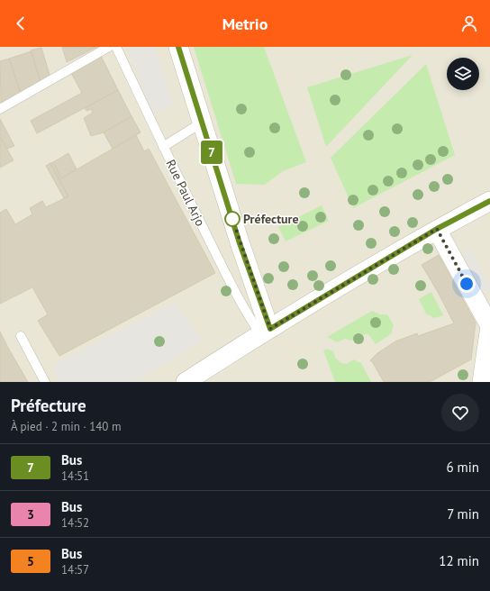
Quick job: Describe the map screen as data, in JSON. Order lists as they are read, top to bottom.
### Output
{
  "streets": {
    "lane": ["Rue Paul Arjo"]
  },
  "places": ["Préfecture"],
  "lines": ["bus line 7"],
  "page": {
    "header": "Metrio",
    "on_map": "7",
    "heading": ["Préfecture", "À pied · 2 min · 140 m"],
    "list": [
      {
        "mark": "7",
        "name": "Bus",
        "note": "14:51",
        "value": "6 min"
      },
      {
        "mark": "3",
        "name": "Bus",
        "note": "14:52",
        "value": "7 min"
      },
      {
        "mark": "5",
        "name": "Bus",
        "note": "14:57",
        "value": "12 min"
      }
    ]
  }
}
